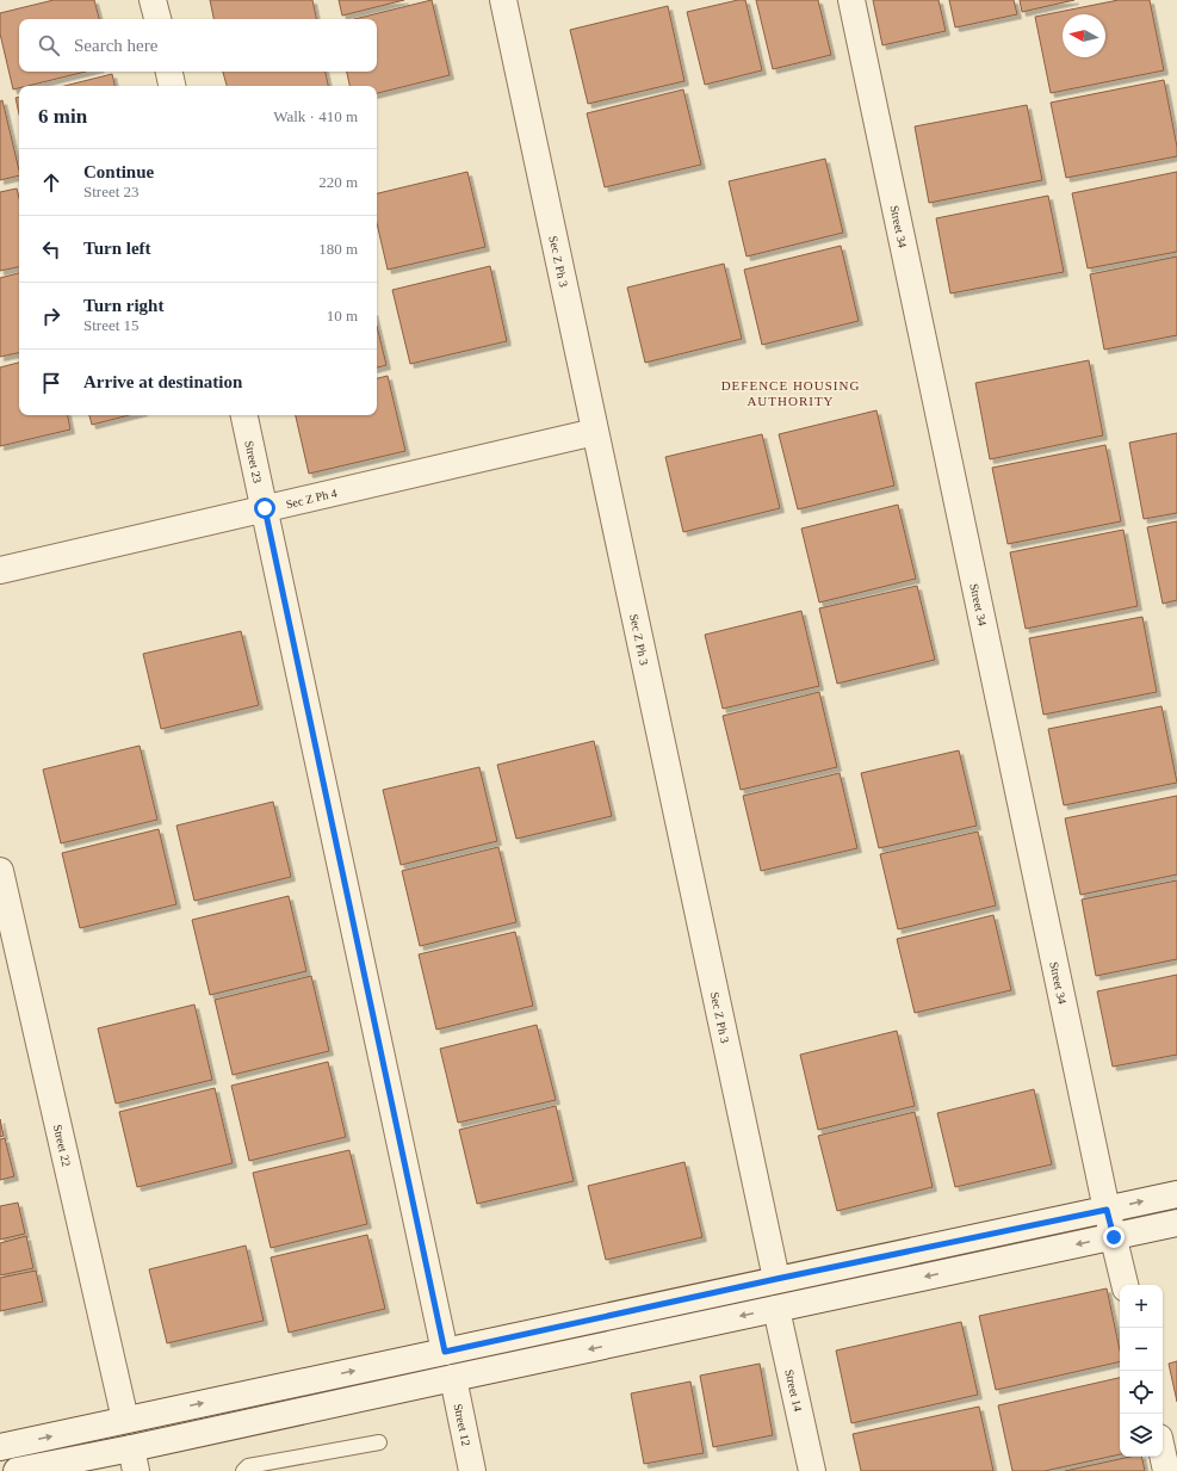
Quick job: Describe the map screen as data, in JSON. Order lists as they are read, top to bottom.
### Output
{
  "streets": {
    "street": [
      "Street 34",
      "Sec Z Ph 3",
      "Street 23",
      "Sec Z Ph 4",
      "Street 22",
      "Street 14",
      "Street 12"
    ]
  },
  "crossings": [
    ["Sec Z Ph 3", "Sec Z Ph 4"],
    ["Street 23", "Sec Z Ph 4"]
  ],
  "districts": ["DEFENCE HOUSING AUTHORITY"],
  "north": "left",
  "page": {
    "search": "Search here",
    "heading": ["6 min", "Walk · 410 m"],
    "list": [
      ["Continue", "Street 23", "220 m"],
      ["Turn left", "180 m"],
      ["Turn right", "Street 15", "10 m"],
      "Arrive at destination"
    ],
    "map_buttons": ["+", "−"]
  }
}
